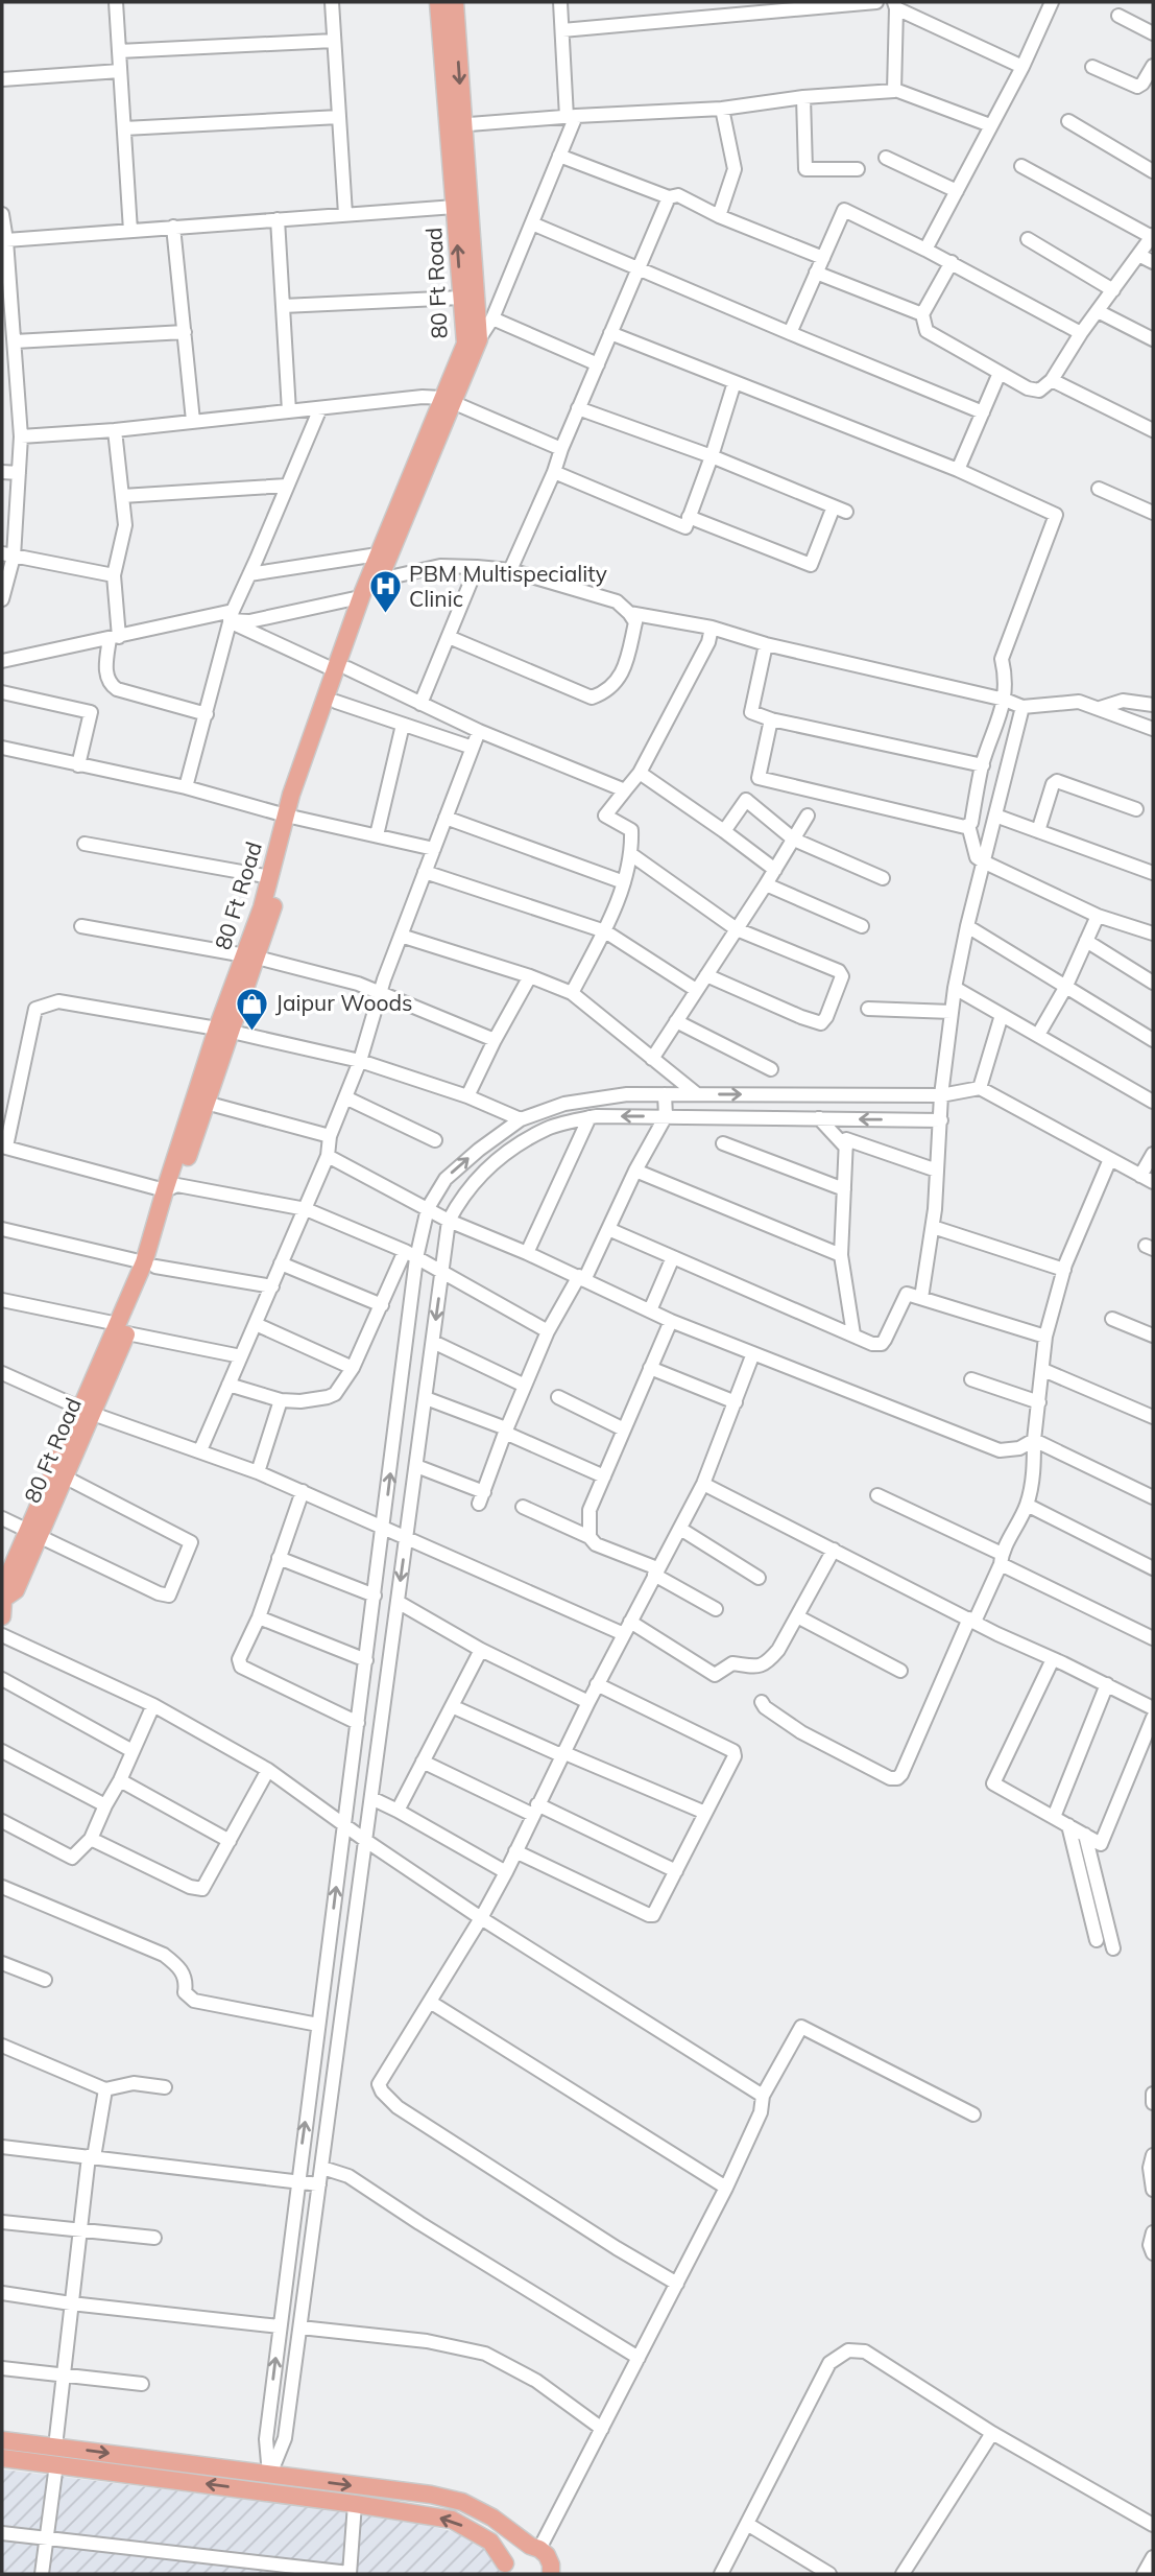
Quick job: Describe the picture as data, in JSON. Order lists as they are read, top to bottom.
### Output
{
  "streets": {
    "main road": ["80 Ft Road"]
  },
  "places": {
    "hospital": ["PBM Multispeciality Clinic"],
    "shop": ["Jaipur Woods"]
  }
}
